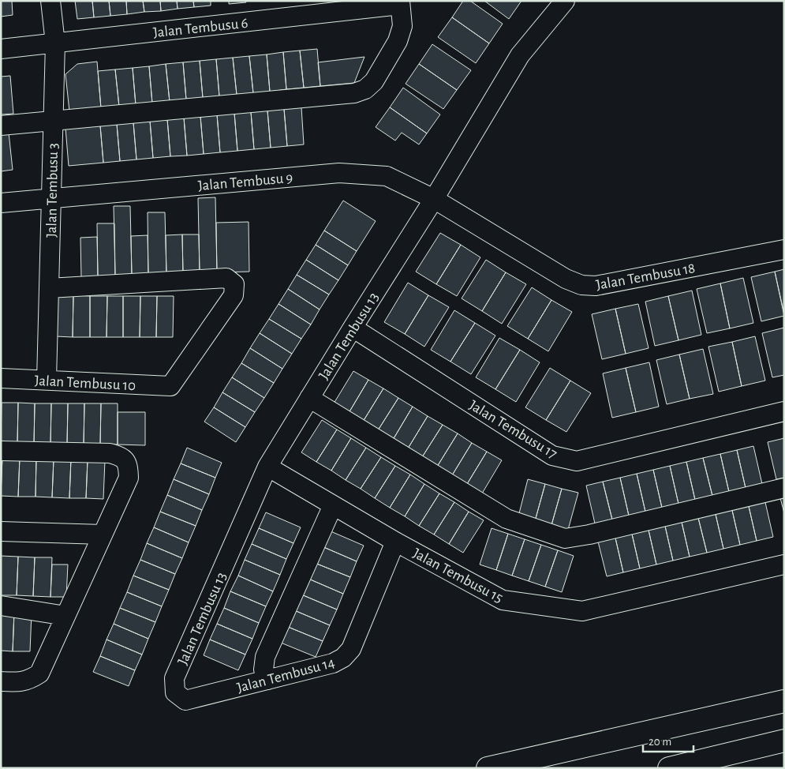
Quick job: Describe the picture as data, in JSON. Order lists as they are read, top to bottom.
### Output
{
  "streets": {
    "street": [
      "Jalan Tembusu 6",
      "Jalan Tembusu 9",
      "Jalan Tembusu 3",
      "Jalan Tembusu 18",
      "Jalan Tembusu 13",
      "Jalan Tembusu 10",
      "Jalan Tembusu 17",
      "Jalan Tembusu 15",
      "Jalan Tembusu 14"
    ]
  },
  "crossings": [
    ["Jalan Tembusu 6", "Jalan Tembusu 3"],
    ["Jalan Tembusu 9", "Jalan Tembusu 3"],
    ["Jalan Tembusu 9", "Jalan Tembusu 18"],
    ["Jalan Tembusu 9", "Jalan Tembusu 13"],
    ["Jalan Tembusu 3", "Jalan Tembusu 10"],
    ["Jalan Tembusu 18", "Jalan Tembusu 13"],
    ["Jalan Tembusu 13", "Jalan Tembusu 17"],
    ["Jalan Tembusu 13", "Jalan Tembusu 15"],
    ["Jalan Tembusu 13", "Jalan Tembusu 14"],
    ["Jalan Tembusu 15", "Jalan Tembusu 14"]
  ],
  "scale_bar": "20 m"
}
